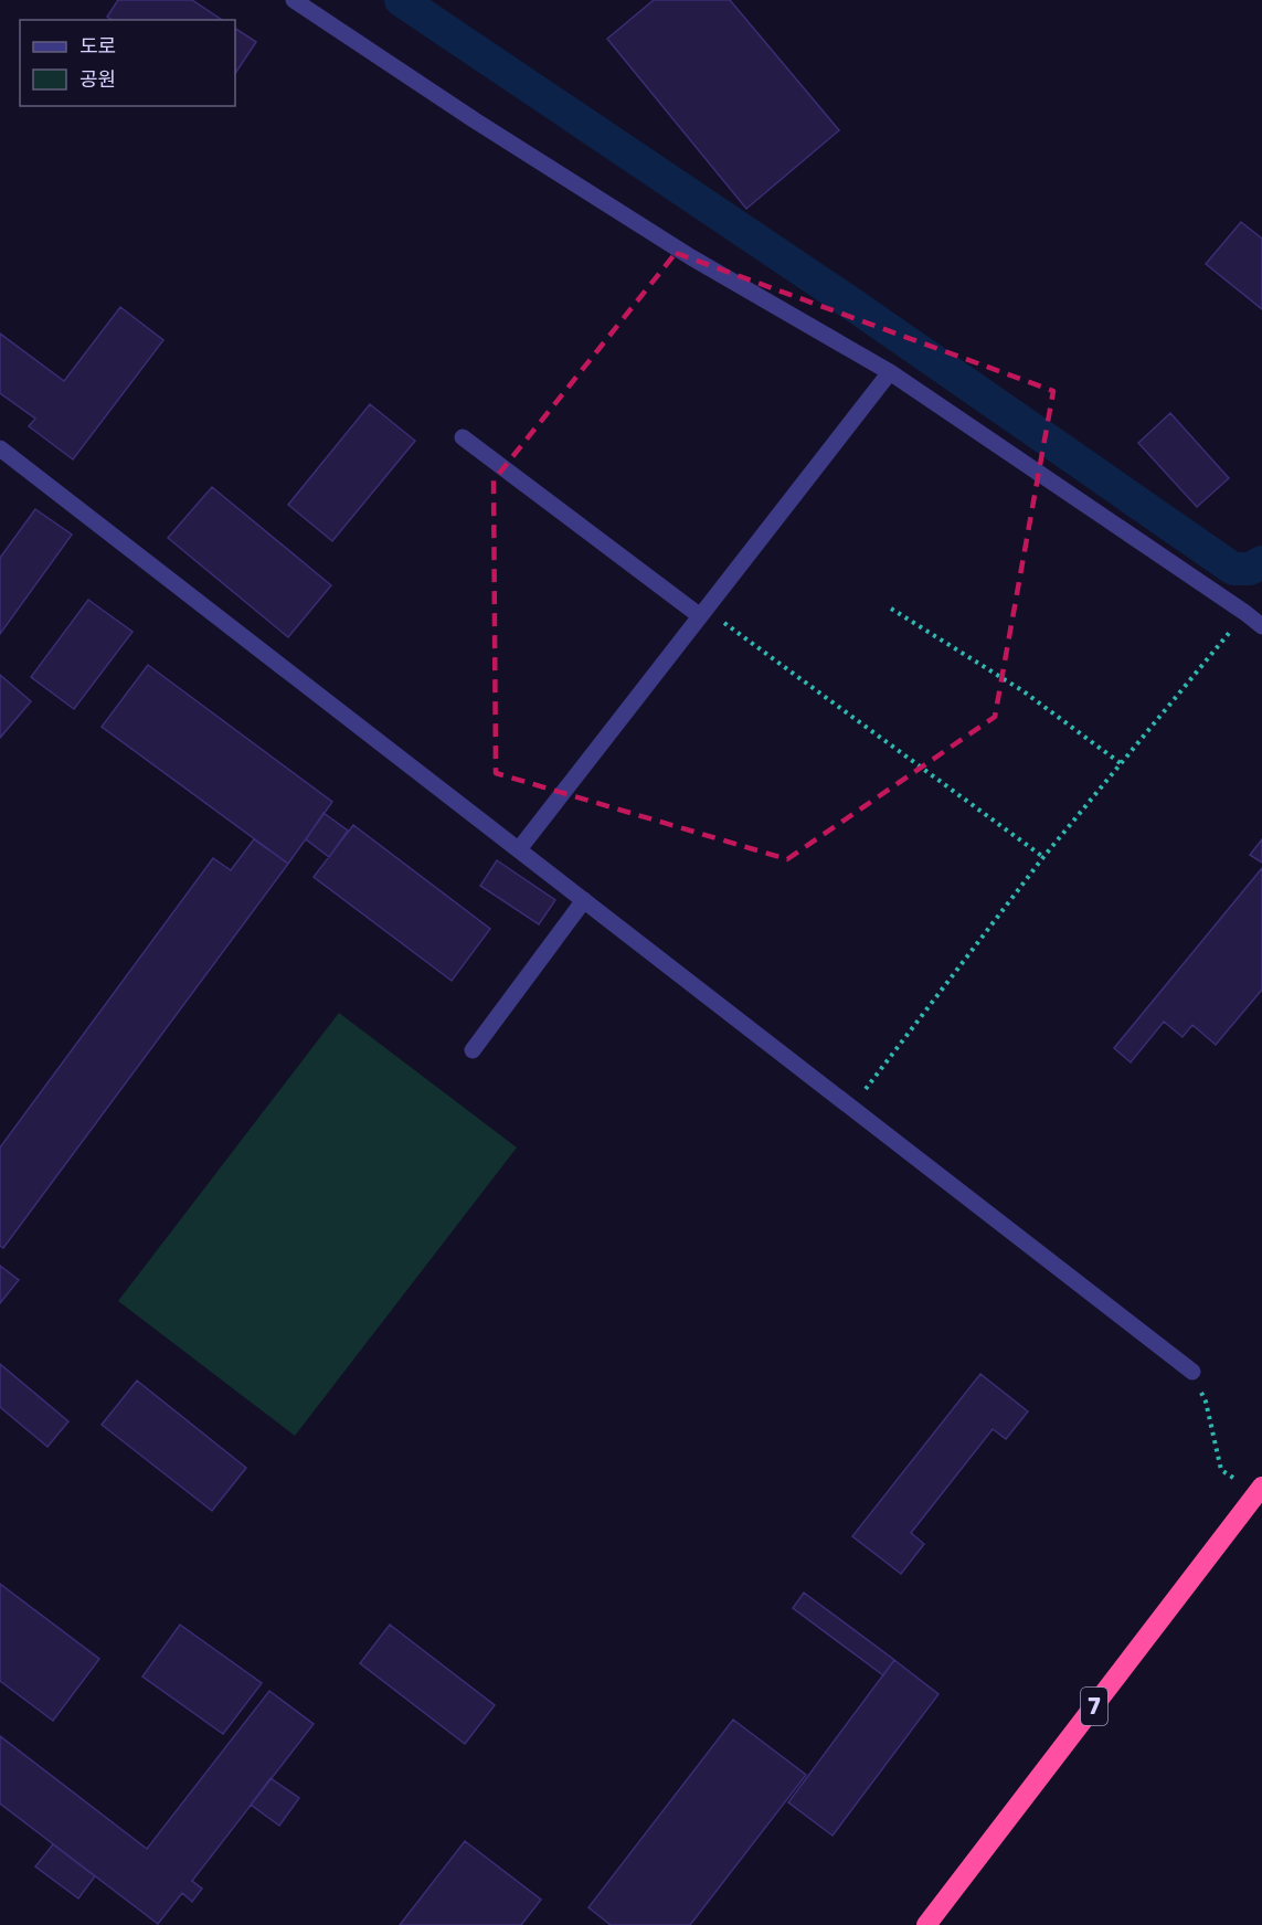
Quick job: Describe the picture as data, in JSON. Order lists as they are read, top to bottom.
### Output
{
  "streets": {
    "highway": ["7"]
  },
  "legend": ["도로", "공원"]
}
